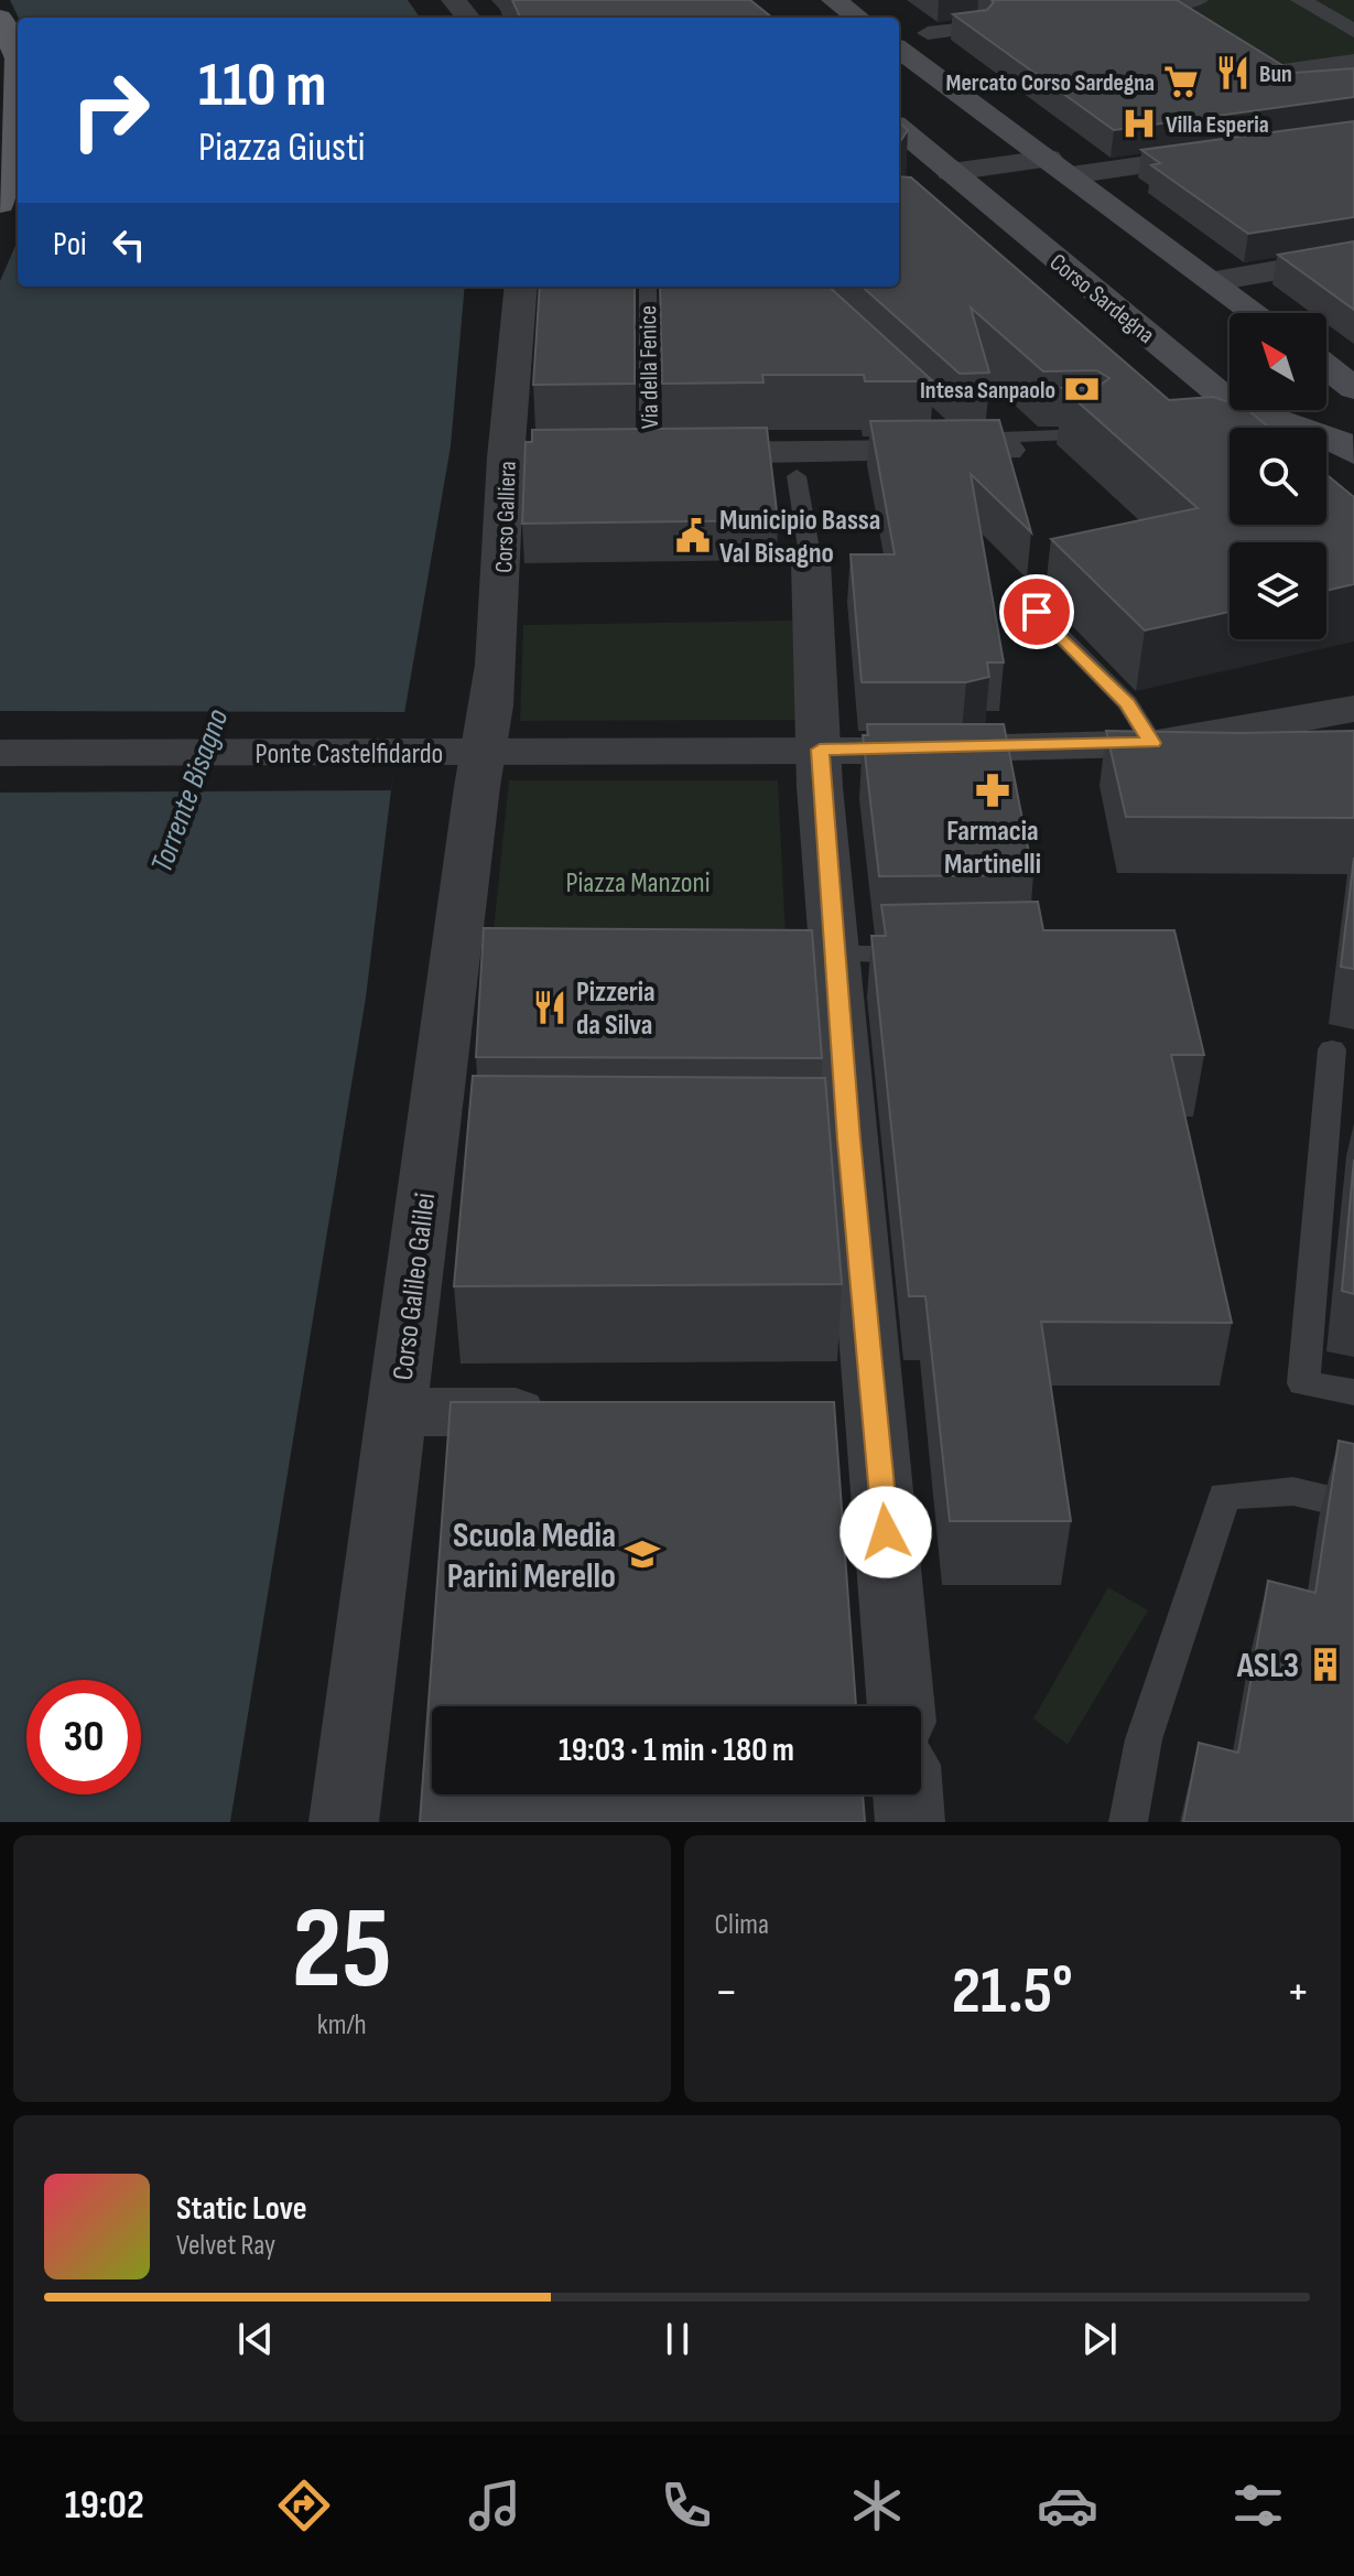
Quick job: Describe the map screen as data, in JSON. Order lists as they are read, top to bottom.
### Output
{
  "streets": {
    "main road": ["Corso Sardegna"],
    "street": [
      "Via della Fenice",
      "Corso Galliera",
      "Ponte Castelfidardo",
      "Corso Galileo Galilei"
    ]
  },
  "crossings": [
    ["Corso Galliera", "Ponte Castelfidardo"],
    ["Corso Galliera", "Corso Galileo Galilei"],
    ["Ponte Castelfidardo", "Corso Galileo Galilei"]
  ],
  "water": ["Torrente Bisagno"],
  "parks": ["Piazza Manzoni"],
  "places": {
    "restaurant": ["Bun", "Pizzeria da Silva"],
    "supermarket": ["Mercato Corso Sardegna"],
    "hospital": ["Villa Esperia"],
    "bank": ["Intesa Sanpaolo"],
    "public building": ["Municipio Bassa Val Bisagno"],
    "pharmacy": ["Farmacia Martinelli"],
    "school or university": ["Scuola Media Parini Merello"],
    "building": ["ASL3"]
  },
  "north": "top left",
  "page": {
    "turn": ["110 m", "Piazza Giusti"],
    "then": "Poi",
    "limit": "30",
    "trip": "19:03 · 1 min · 180 m",
    "tile": [
      ["25", "km/h"],
      "Clima"
    ],
    "heat": ["−", "21.5°", "+"],
    "song": ["Static Love", "Velvet Ray"],
    "tabs": "19:02"
  }
}
